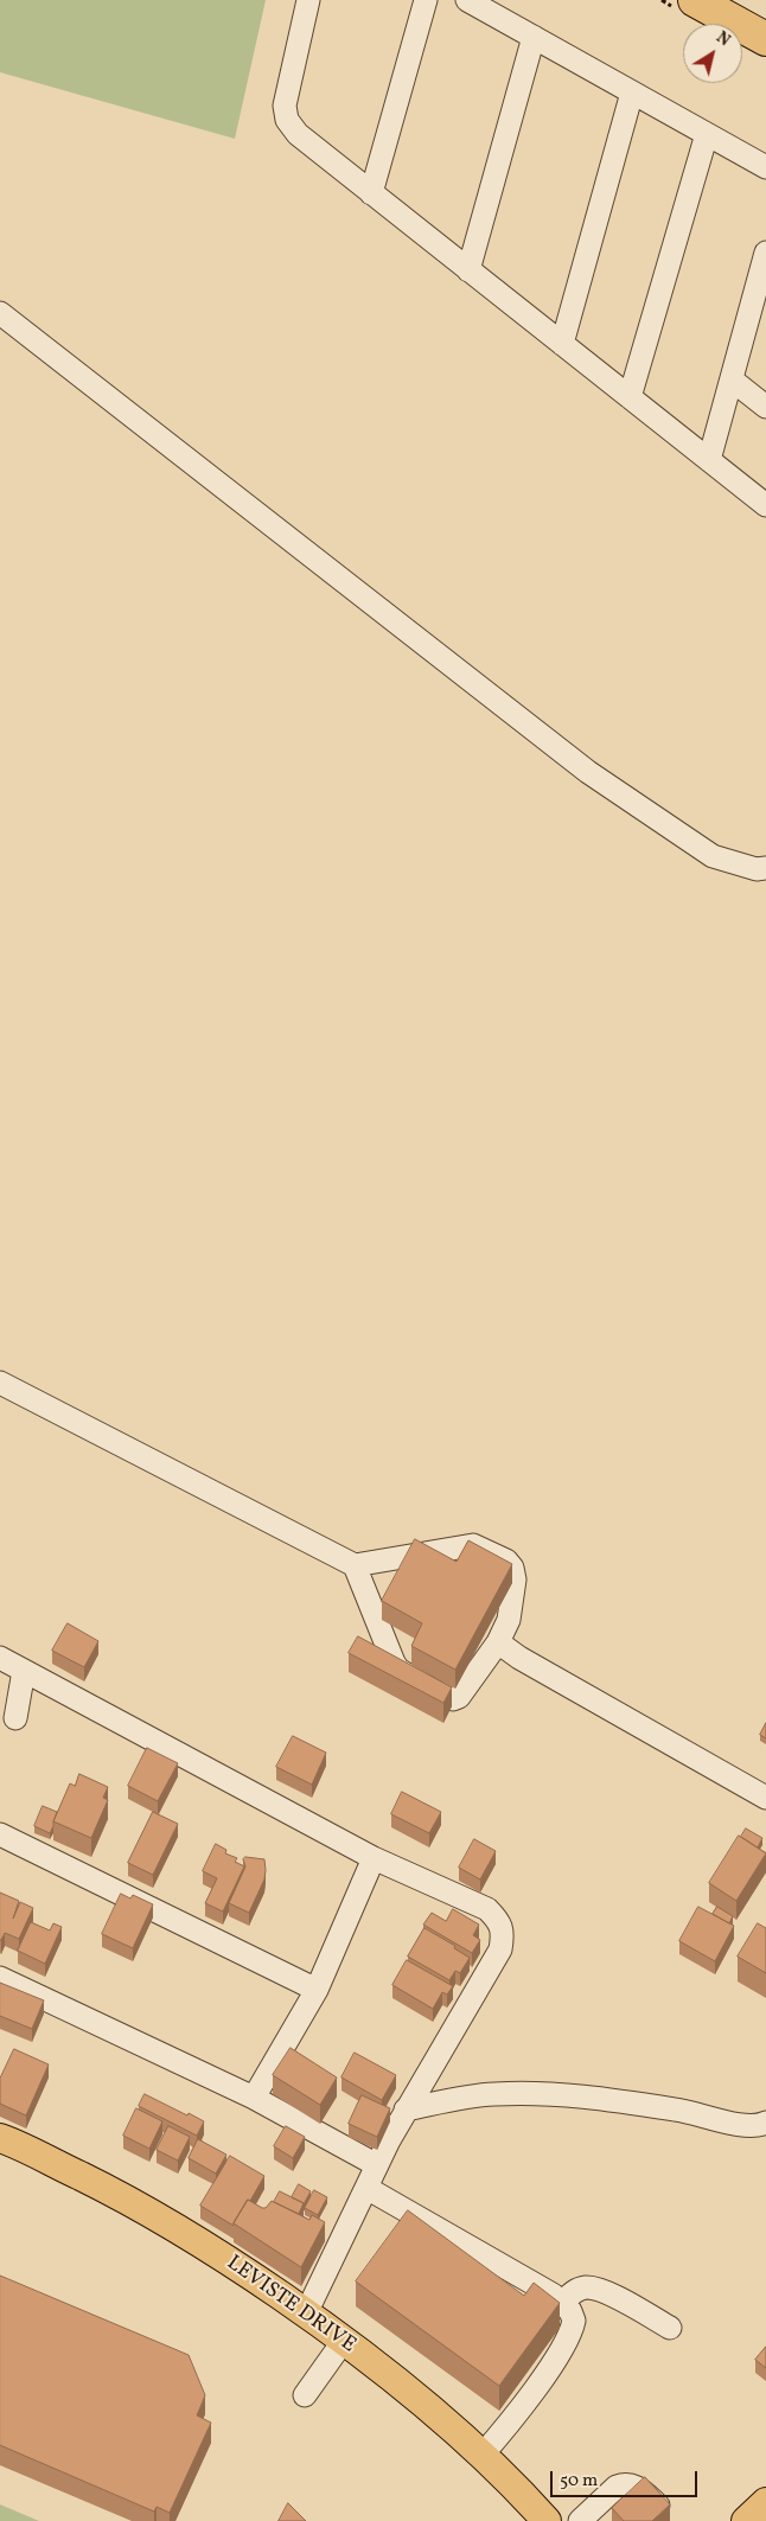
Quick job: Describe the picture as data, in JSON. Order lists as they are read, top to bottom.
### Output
{
  "streets": {
    "main road": ["LEVISTE DRIVE"]
  },
  "scale_bar": "50 m",
  "north": "top right"
}
